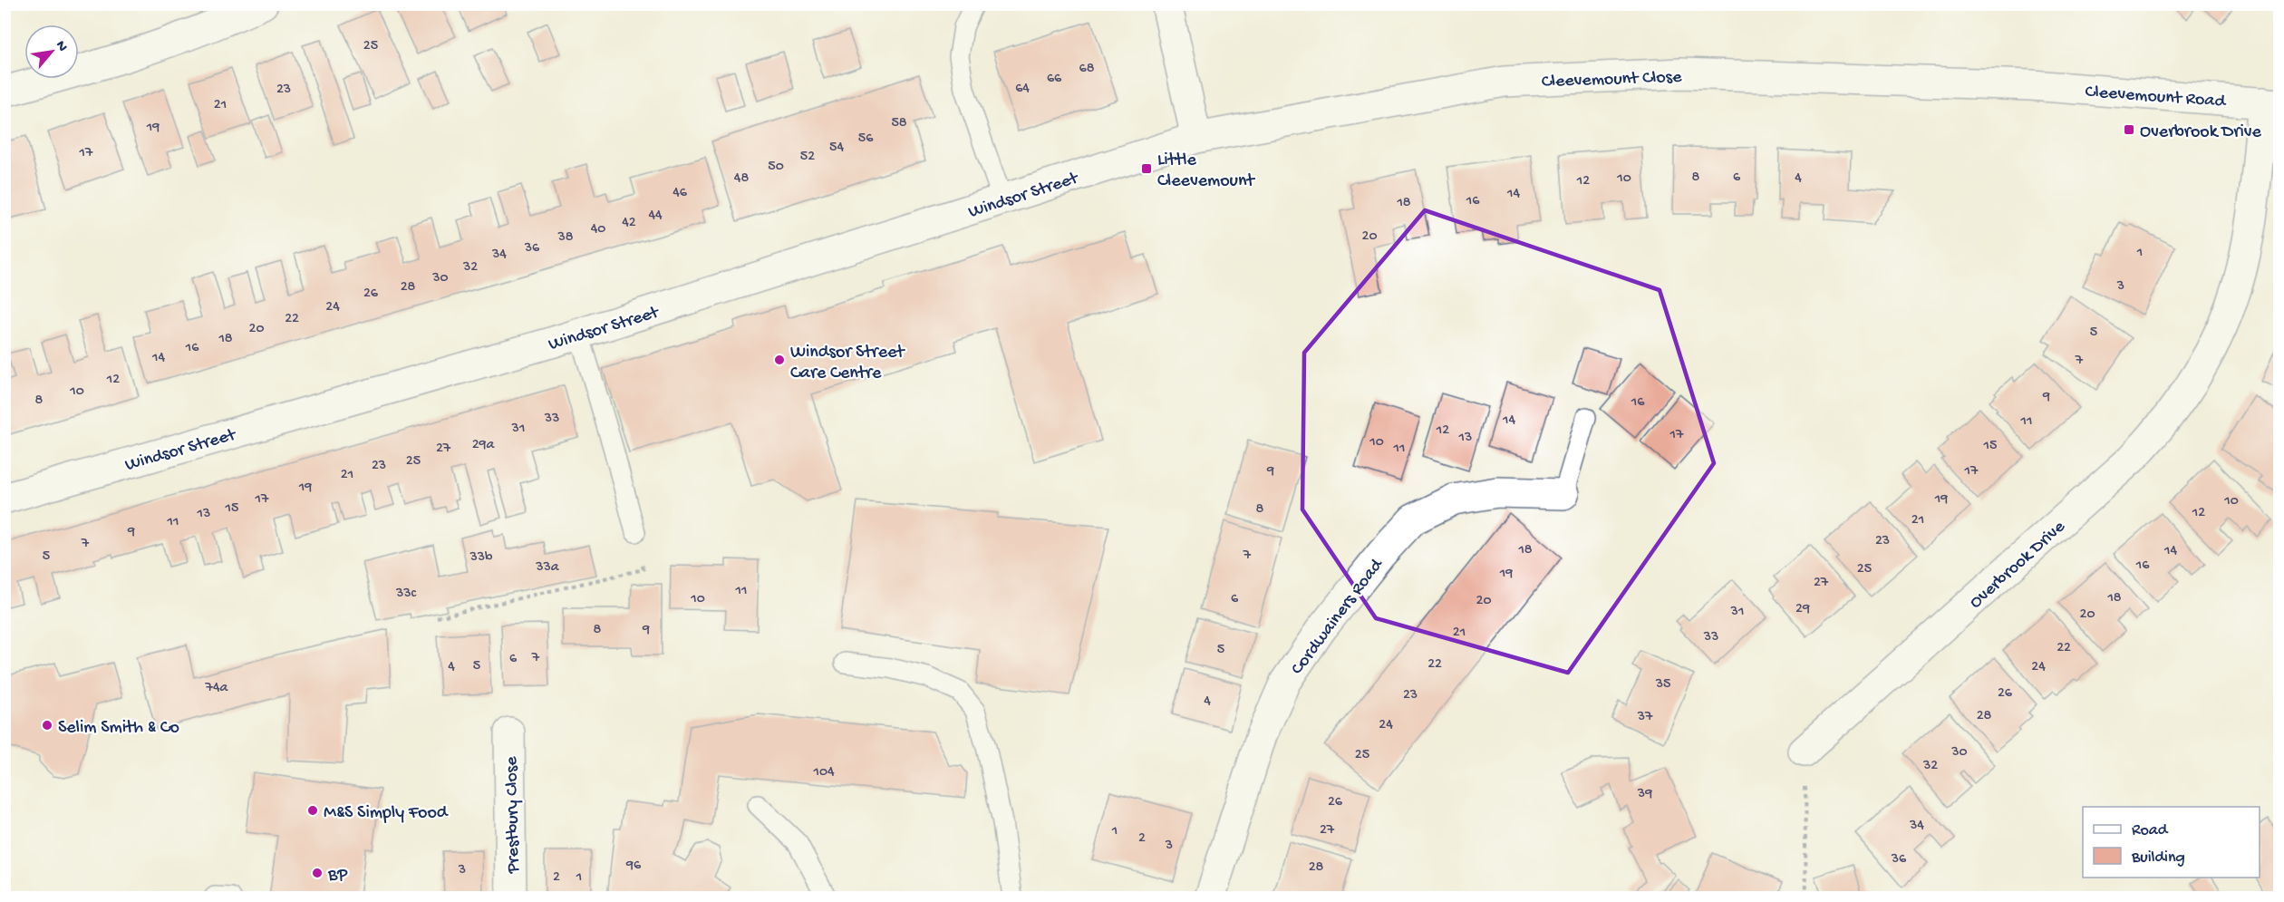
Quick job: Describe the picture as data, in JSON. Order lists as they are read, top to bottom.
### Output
{
  "streets": {
    "street": [
      "Cleevemount Close",
      "Cleevemount Road",
      "Windsor Street",
      "Overbrook Drive",
      "Cordwainers Road",
      "Prestbury Close"
    ]
  },
  "crossings": [
    ["Cleevemount Close", "Cleevemount Road"],
    ["Cleevemount Close", "Windsor Street"],
    ["Cleevemount Road", "Overbrook Drive"]
  ],
  "places": {
    "transit": ["Overbrook Drive", "Little Cleevemount"],
    "other": [
      "Windsor Street Care Centre",
      "Selim Smith & Co",
      "M&S Simply Food",
      "BP"
    ]
  },
  "house_numbers": [
    "25",
    "68",
    "66",
    "64",
    "23",
    "21",
    "58",
    "19",
    "56",
    "54",
    "17",
    "52",
    "50",
    "8",
    "6",
    "48",
    "10",
    "4",
    "12",
    "46",
    "14",
    "16",
    "18",
    "44",
    "42",
    "40",
    "20",
    "38",
    "36",
    "1",
    "34",
    "32",
    "30",
    "3",
    "28",
    "26",
    "24",
    "22",
    "20",
    "5",
    "18",
    "16",
    "14",
    "7",
    "12",
    "10",
    "9",
    "8",
    "16",
    "33",
    "14",
    "11",
    "31",
    "12",
    "17",
    "13",
    "10",
    "29a",
    "15",
    "27",
    "11",
    "25",
    "23",
    "9",
    "17",
    "21",
    "19",
    "17",
    "19",
    "10",
    "15",
    "8",
    "12",
    "13",
    "21",
    "11",
    "9",
    "23",
    "7",
    "18",
    "14",
    "7",
    "5",
    "33b",
    "16",
    "33a",
    "25",
    "19",
    "27",
    "11",
    "33c",
    "18",
    "10",
    "6",
    "20",
    "29",
    "31",
    "20",
    "8",
    "9",
    "21",
    "33",
    "22",
    "5",
    "7",
    "6",
    "22",
    "5",
    "4",
    "24",
    "35",
    "74a",
    "26",
    "23",
    "4",
    "28",
    "37",
    "24",
    "30",
    "25",
    "32",
    "104",
    "39",
    "26",
    "34",
    "27",
    "1",
    "2",
    "3",
    "36",
    "96",
    "28",
    "3",
    "2",
    "1"
  ],
  "legend": ["Road", "Building"],
  "north": "top right"
}
